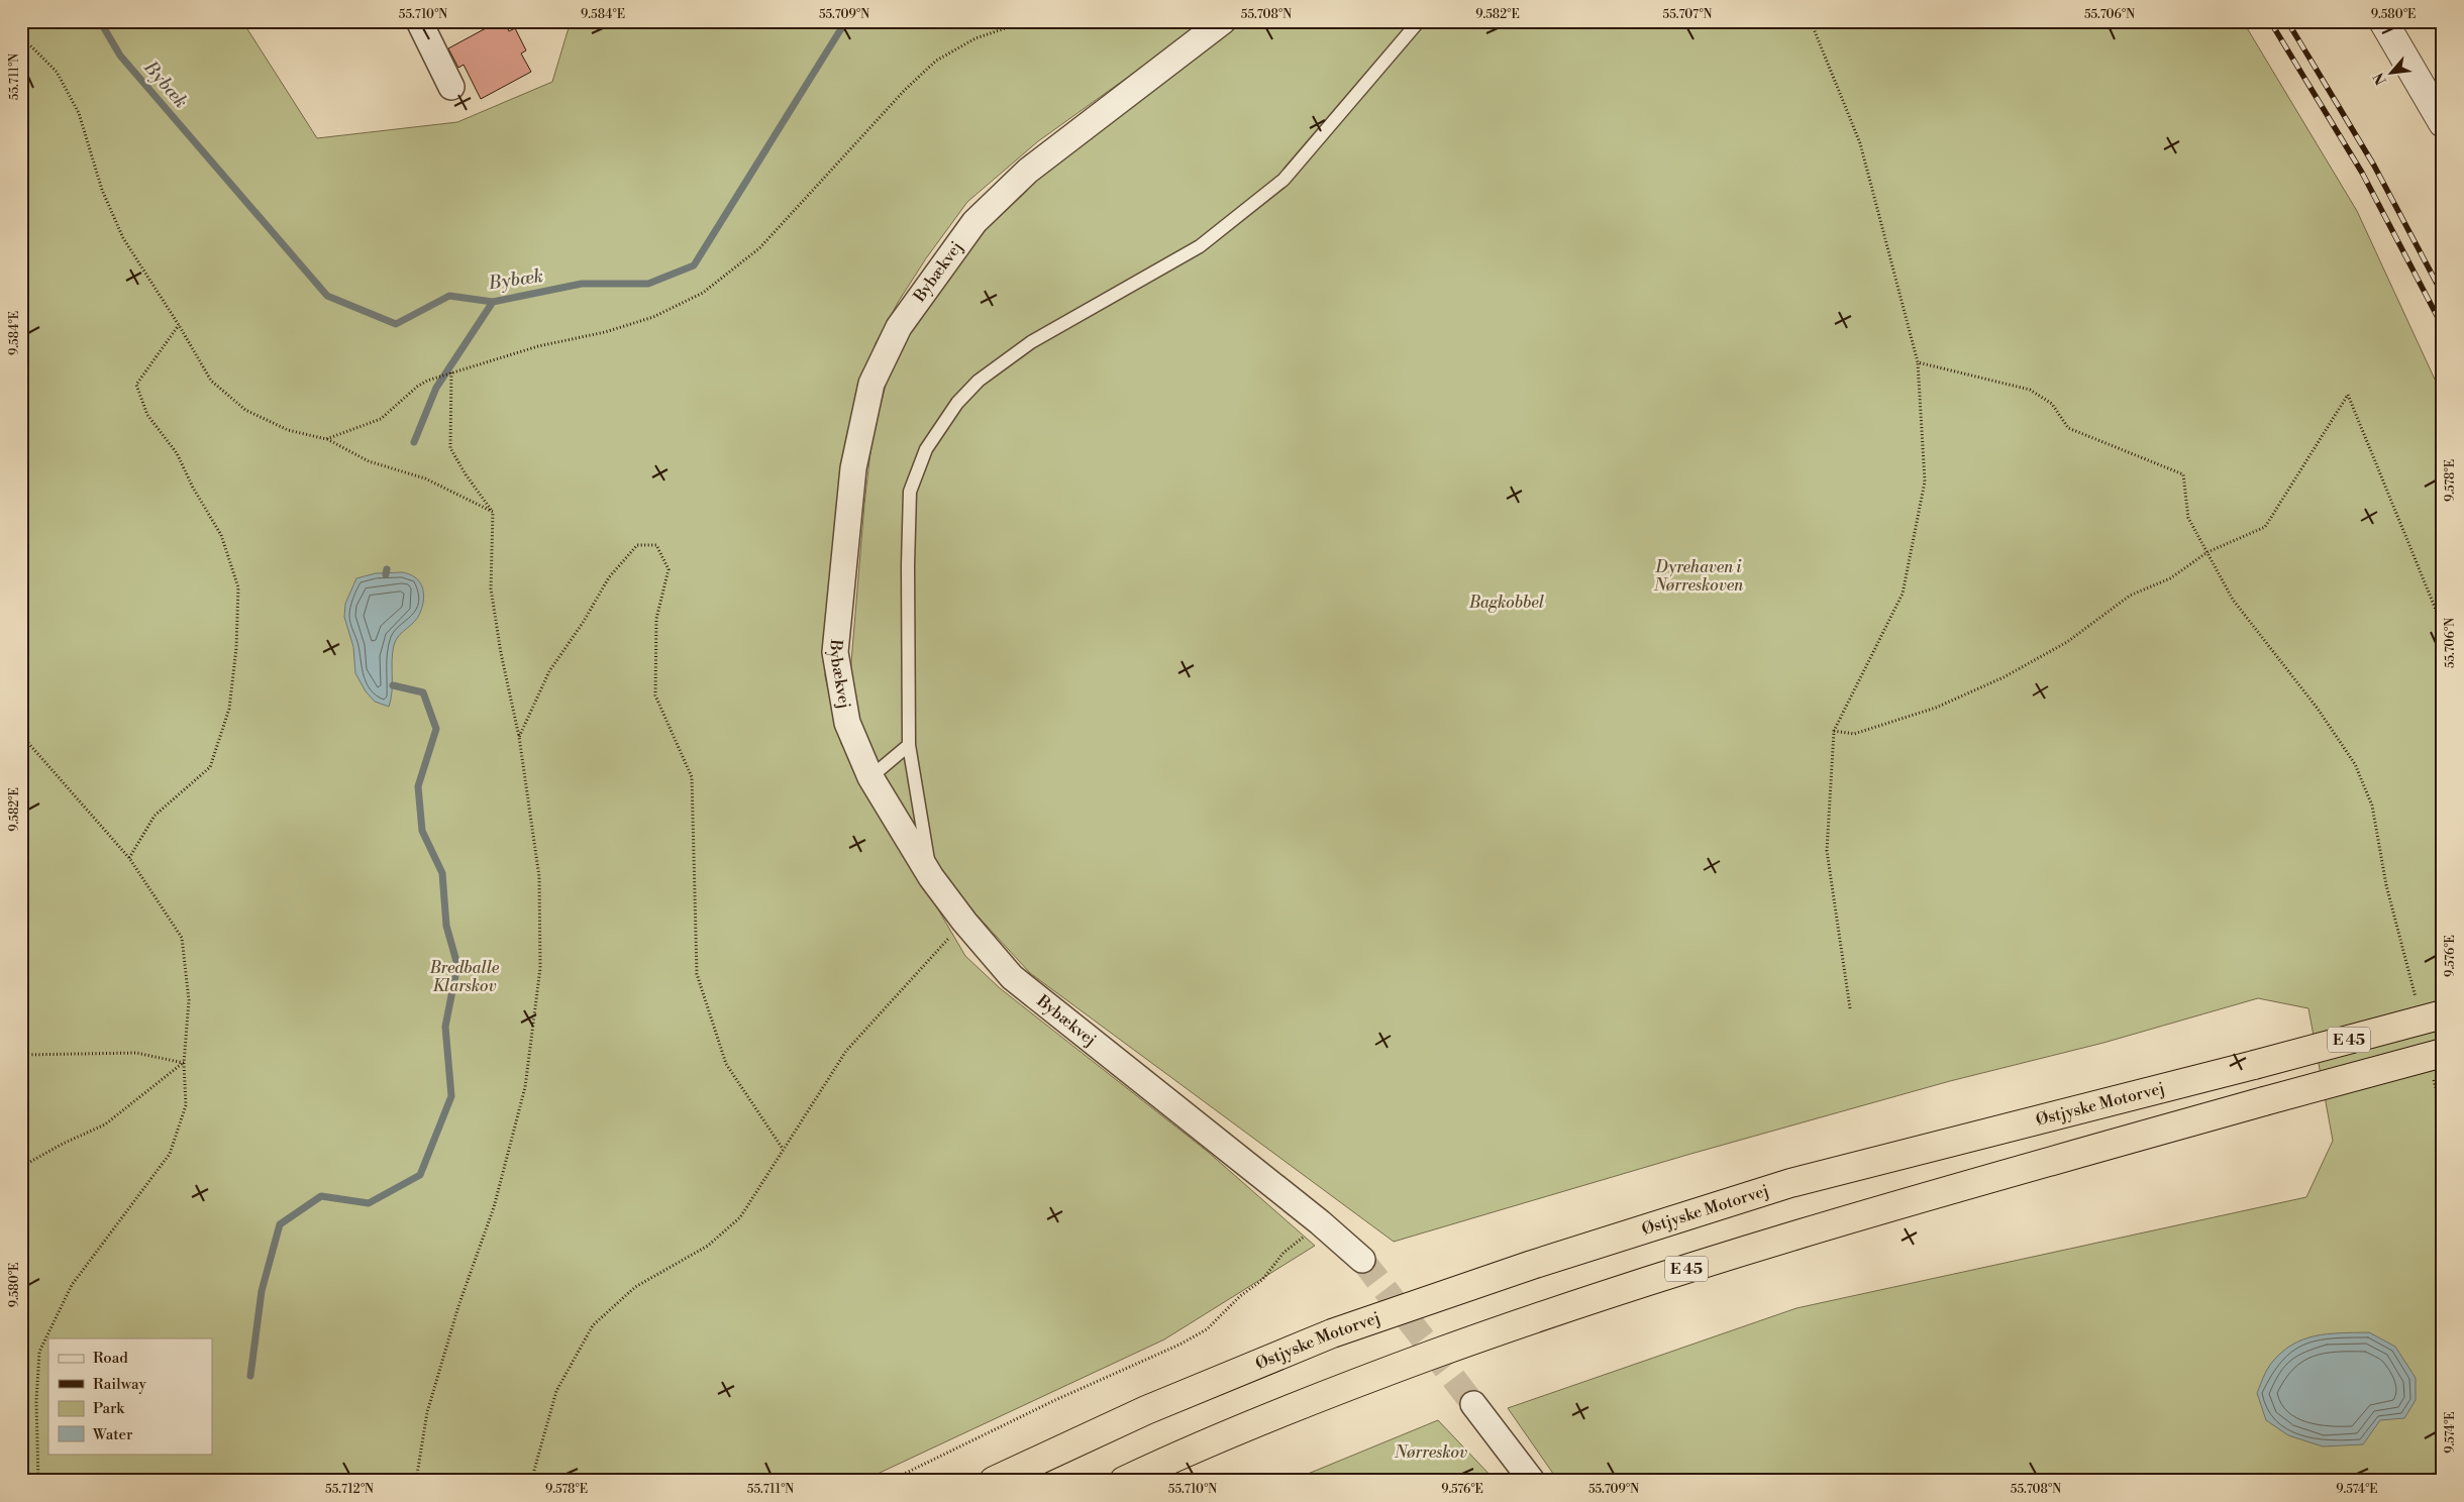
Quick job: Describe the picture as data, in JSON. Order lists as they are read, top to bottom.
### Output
{
  "streets": {
    "highway": ["E 45", "Østjyske Motorvej"],
    "street": ["Bybækvej"]
  },
  "water": ["Bybæk"],
  "parks": [
    "Dyrehaven i Nørreskoven",
    "Bagkobbel",
    "Bredballe Klarskov",
    "Nørreskov"
  ],
  "legend": [
    "Road",
    "Railway",
    "Park",
    "Water"
  ],
  "north": "bottom left",
  "coordinates": [
    "55.710°N",
    "9.584°E",
    "55.709°N",
    "55.708°N",
    "9.582°E",
    "55.707°N",
    "55.706°N",
    "9.580°E",
    "55.711°N",
    "9.578°E",
    "9.576°E",
    "9.574°E",
    "55.712°N"
  ]
}
